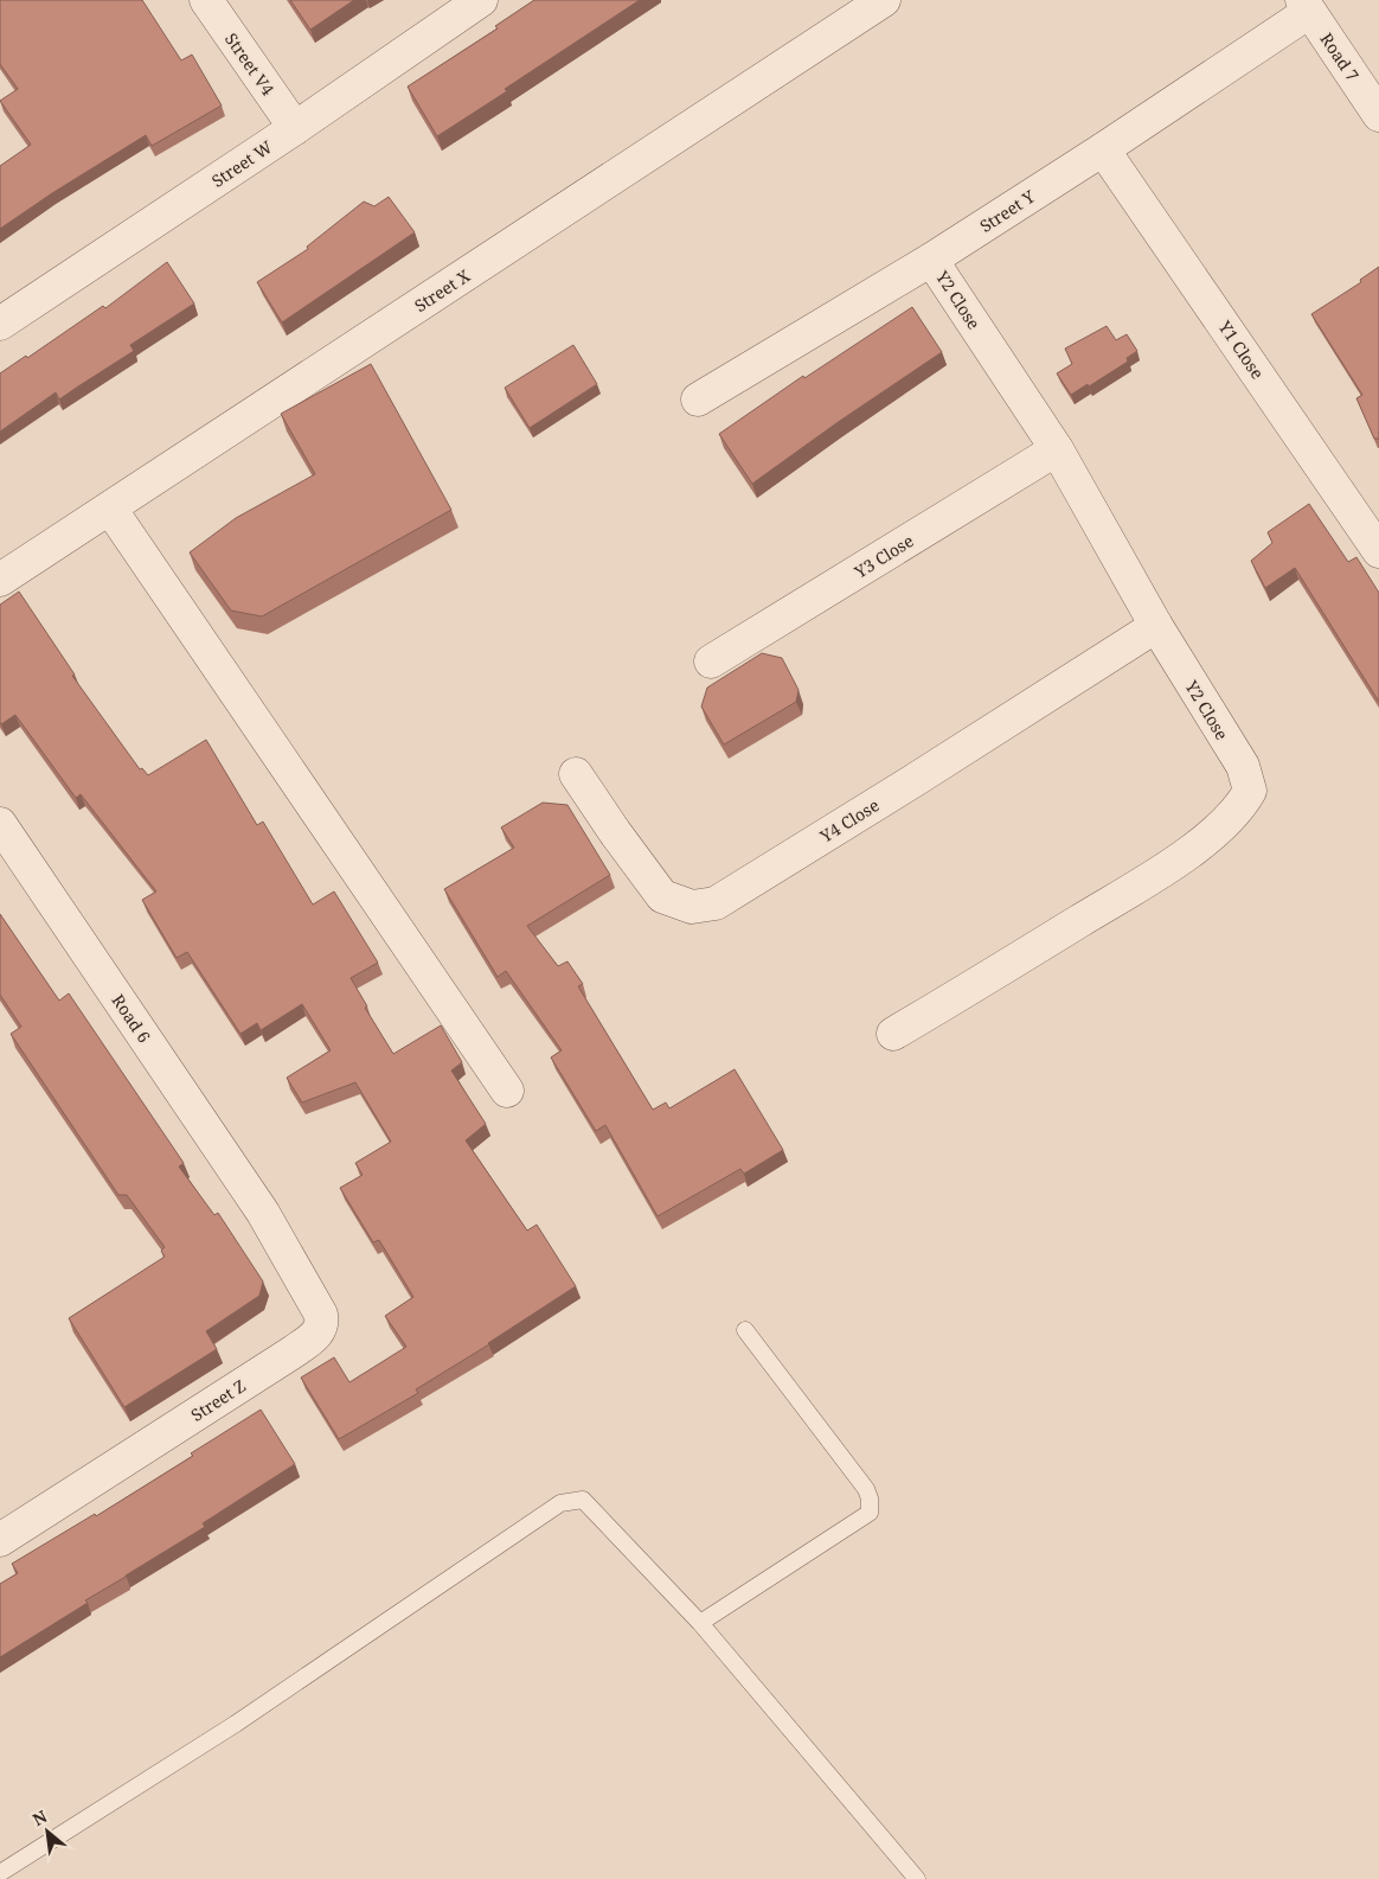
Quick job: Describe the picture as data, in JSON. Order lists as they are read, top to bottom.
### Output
{
  "streets": {
    "street": [
      "Road 7",
      "Street V4",
      "Street W",
      "Street Y",
      "Street X",
      "Y2 Close",
      "Y1 Close",
      "Y3 Close",
      "Y4 Close",
      "Road 6",
      "Street Z"
    ]
  },
  "crossings": [
    ["Road 7", "Street Y"],
    ["Street V4", "Street W"],
    ["Street Y", "Y2 Close"],
    ["Street Y", "Y1 Close"],
    ["Y2 Close", "Y3 Close"],
    ["Y2 Close", "Y4 Close"],
    ["Road 6", "Street Z"]
  ],
  "north": "top left"
}
